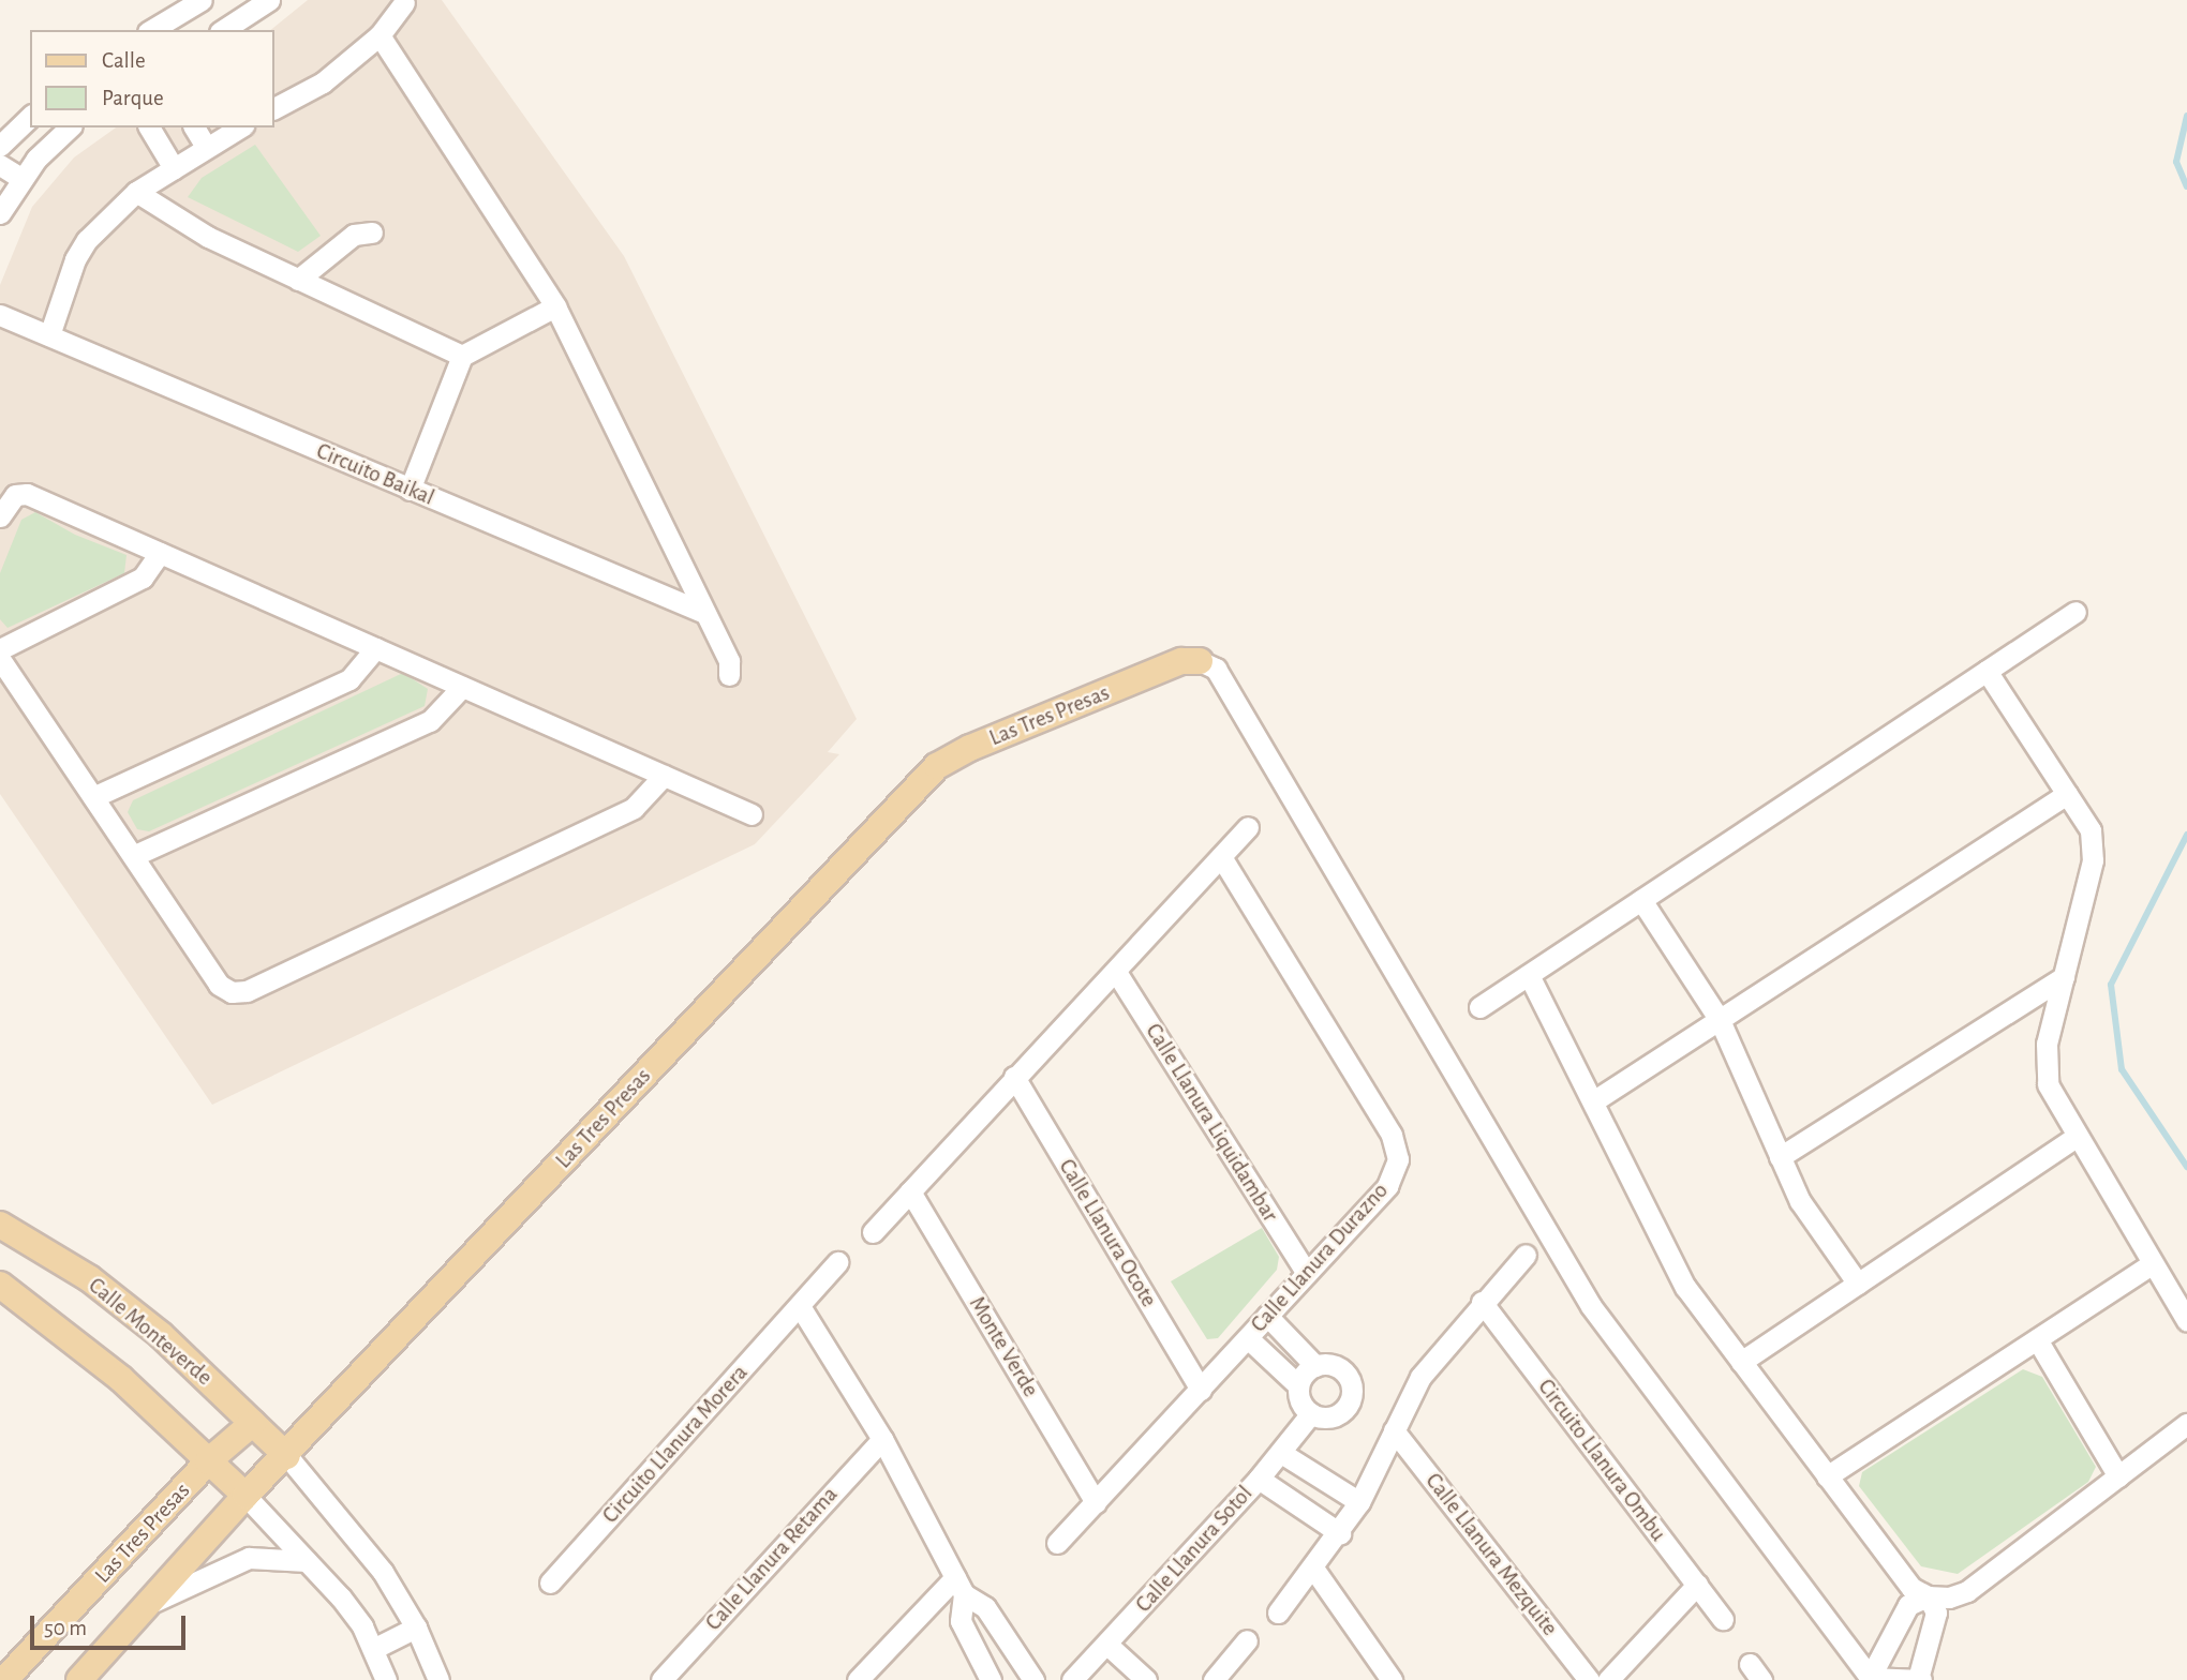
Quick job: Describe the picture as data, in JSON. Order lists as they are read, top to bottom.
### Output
{
  "streets": {
    "main road": ["Las Tres Presas", "Calle Monteverde"],
    "street": [
      "Circuito Baikal",
      "Calle Llanura Liquidambar",
      "Calle Llanura Ocote",
      "Calle Llanura Durazno",
      "Monte Verde",
      "Circuito Llanura Morera",
      "Circuito Llanura Ombu",
      "Calle Llanura Sotol",
      "Calle Llanura Mezquite",
      "Calle Llanura Retama"
    ]
  },
  "crossings": [
    ["Las Tres Presas", "Calle Monteverde"],
    ["Calle Llanura Liquidambar", "Calle Llanura Durazno"],
    ["Calle Llanura Ocote", "Calle Llanura Durazno"],
    ["Calle Llanura Durazno", "Monte Verde"]
  ],
  "legend": ["Calle", "Parque"],
  "scale_bar": "50 m"
}
